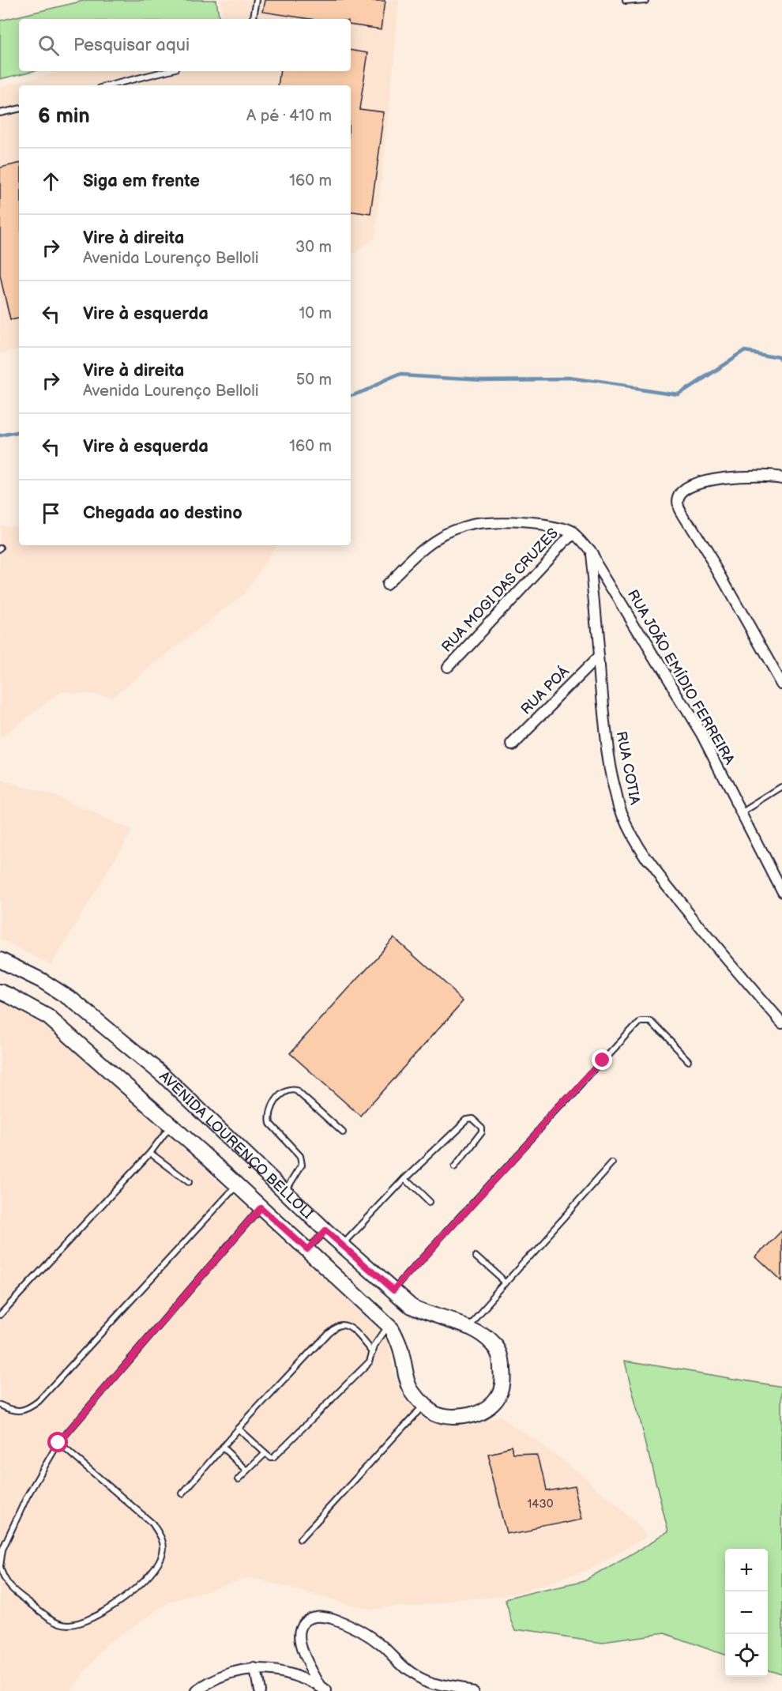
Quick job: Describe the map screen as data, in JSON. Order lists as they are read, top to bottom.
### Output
{
  "streets": {
    "street": [
      "RUA MOGI DAS CRUZES",
      "RUA JOÃO EMÍDIO FERREIRA",
      "RUA POÁ",
      "RUA COTIA",
      "AVENIDA LOURENÇO BELLOLI"
    ]
  },
  "crossings": [
    ["RUA MOGI DAS CRUZES", "RUA JOÃO EMÍDIO FERREIRA"],
    ["RUA JOÃO EMÍDIO FERREIRA", "RUA COTIA"],
    ["RUA POÁ", "RUA COTIA"]
  ],
  "house_numbers": ["1430"],
  "page": {
    "search": "Pesquisar aqui",
    "heading": ["6 min", "A pé · 410 m"],
    "list": [
      ["Siga em frente", "160 m"],
      ["Vire à direita", "Avenida Lourenço Belloli", "30 m"],
      ["Vire à esquerda", "10 m"],
      ["Vire à direita", "Avenida Lourenço Belloli", "50 m"],
      ["Vire à esquerda", "160 m"],
      "Chegada ao destino"
    ],
    "map_buttons": ["+", "−"]
  }
}
